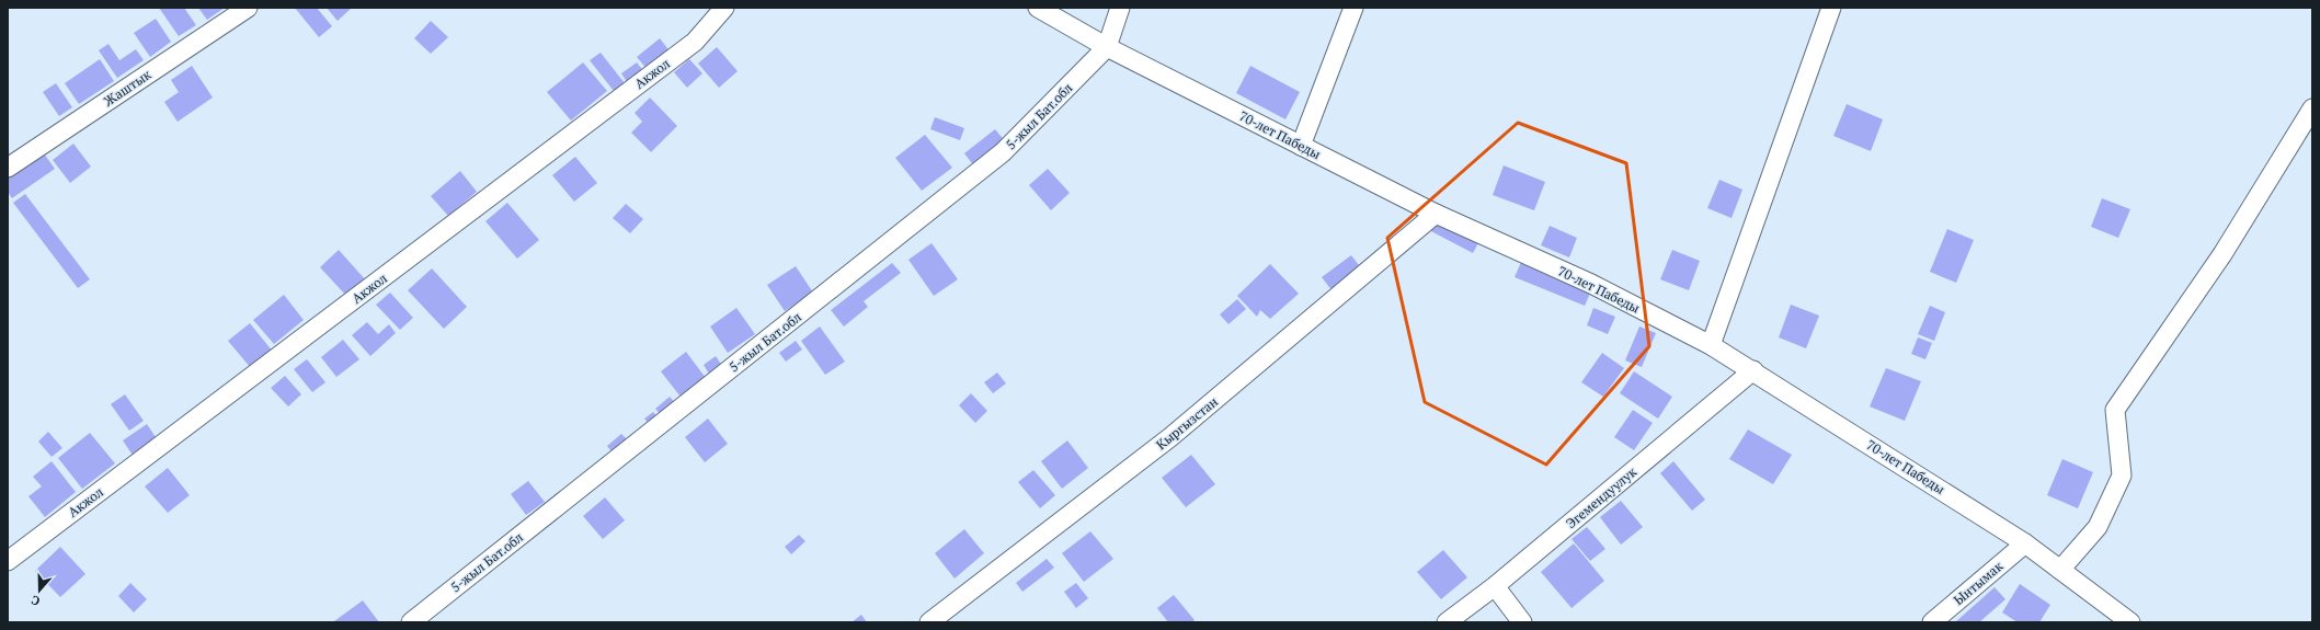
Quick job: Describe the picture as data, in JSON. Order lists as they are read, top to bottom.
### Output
{
  "streets": {
    "street": [
      "Акжол",
      "Жаштык",
      "5-жыл Бат.обл",
      "70-лет Пабеды",
      "Кыргызстан",
      "Эгемендуулук",
      "Ынтымак"
    ]
  },
  "crossings": [
    ["5-жыл Бат.обл", "70-лет Пабеды"],
    ["70-лет Пабеды", "Кыргызстан"],
    ["70-лет Пабеды", "Эгемендуулук"],
    ["70-лет Пабеды", "Ынтымак"]
  ],
  "north": "bottom"
}
